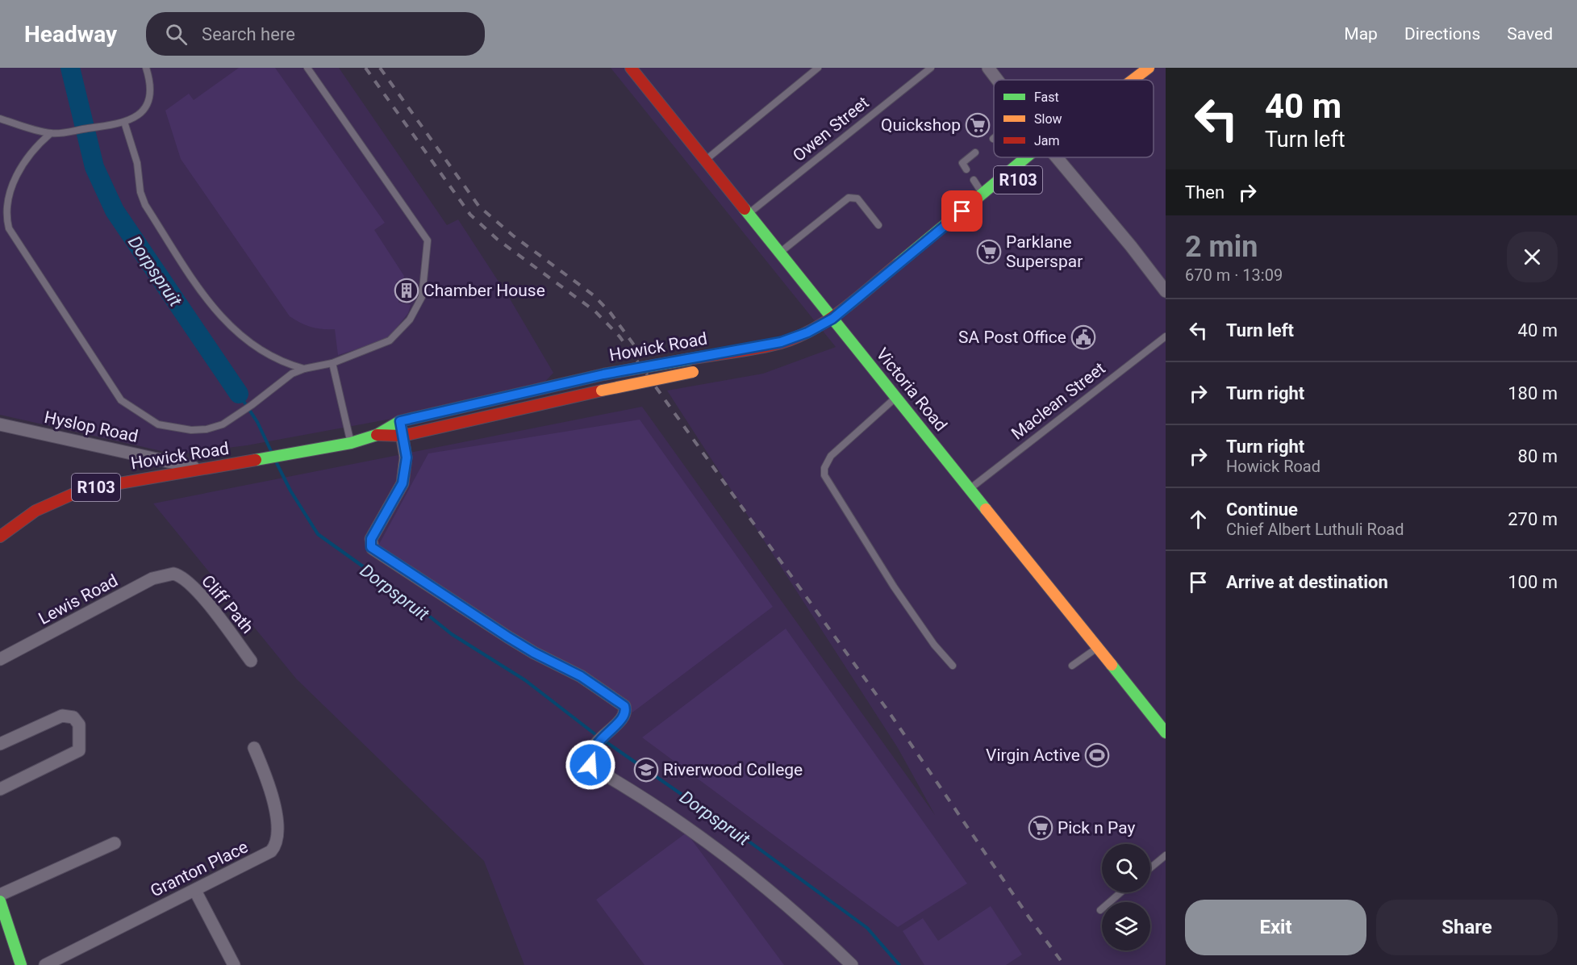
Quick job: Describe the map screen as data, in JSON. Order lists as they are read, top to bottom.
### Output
{
  "streets": {
    "main road": ["R103", "Howick Road", "Victoria Road"],
    "street": [
      "Hyslop Road",
      "Lewis Road",
      "Cliff Path",
      "Granton Place"
    ],
    "lane": ["Owen Street", "Maclean Street"]
  },
  "crossings": [
    ["Owen Street", "Victoria Road"],
    ["R103", "Howick Road"],
    ["R103", "Victoria Road"],
    ["Howick Road", "Victoria Road"],
    ["Howick Road", "Hyslop Road"],
    ["Victoria Road", "Maclean Street"],
    ["Lewis Road", "Cliff Path"]
  ],
  "water": ["Dorpspruit"],
  "places": {
    "supermarket": ["Quickshop", "Parklane Superspar", "Pick n Pay"],
    "building": ["Chamber House"],
    "public building": ["SA Post Office"],
    "sports": ["Virgin Active"],
    "school or university": ["Riverwood College"]
  },
  "legend": ["Fast", "Slow", "Jam"],
  "page": {
    "header": "Headway",
    "search": "Search here",
    "nav": ["Map", "Directions", "Saved"],
    "turn": ["40 m", "Turn left"],
    "then": "Then",
    "heading": ["2 min", "670 m · 13:09"],
    "list": [
      {
        "name": "Turn left",
        "value": "40 m"
      },
      {
        "name": "Turn right",
        "value": "180 m"
      },
      {
        "name": "Turn right",
        "note": "Howick Road",
        "value": "80 m"
      },
      {
        "name": "Continue",
        "note": "Chief Albert Luthuli Road",
        "value": "270 m"
      },
      {
        "name": "Arrive at destination",
        "value": "100 m"
      }
    ],
    "buttons": ["Exit", "Share"]
  }
}
